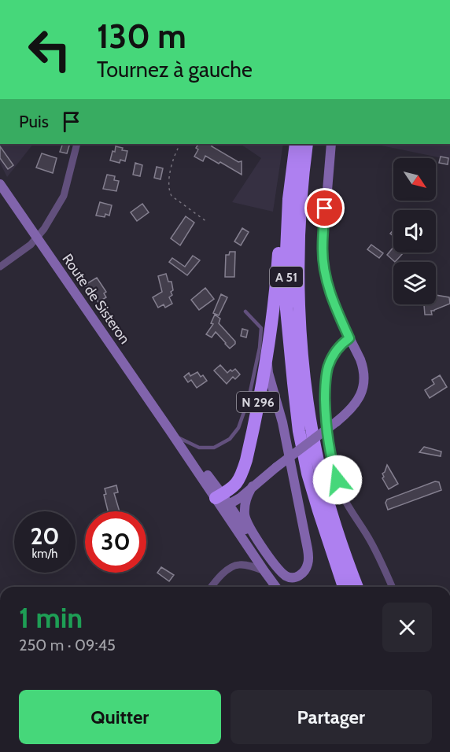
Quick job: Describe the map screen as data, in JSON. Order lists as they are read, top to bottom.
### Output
{
  "streets": {
    "highway": ["A 51", "N 296"],
    "street": ["Route de Sisteron"]
  },
  "crossings": [
    ["Route de Sisteron", "N 296"]
  ],
  "north": "bottom right",
  "page": {
    "turn": ["130 m", "Tournez à gauche"],
    "then": "Puis",
    "speed": "20 km/h",
    "limit": "30",
    "heading": ["1 min", "250 m · 09:45"],
    "buttons": ["Quitter", "Partager"]
  }
}
